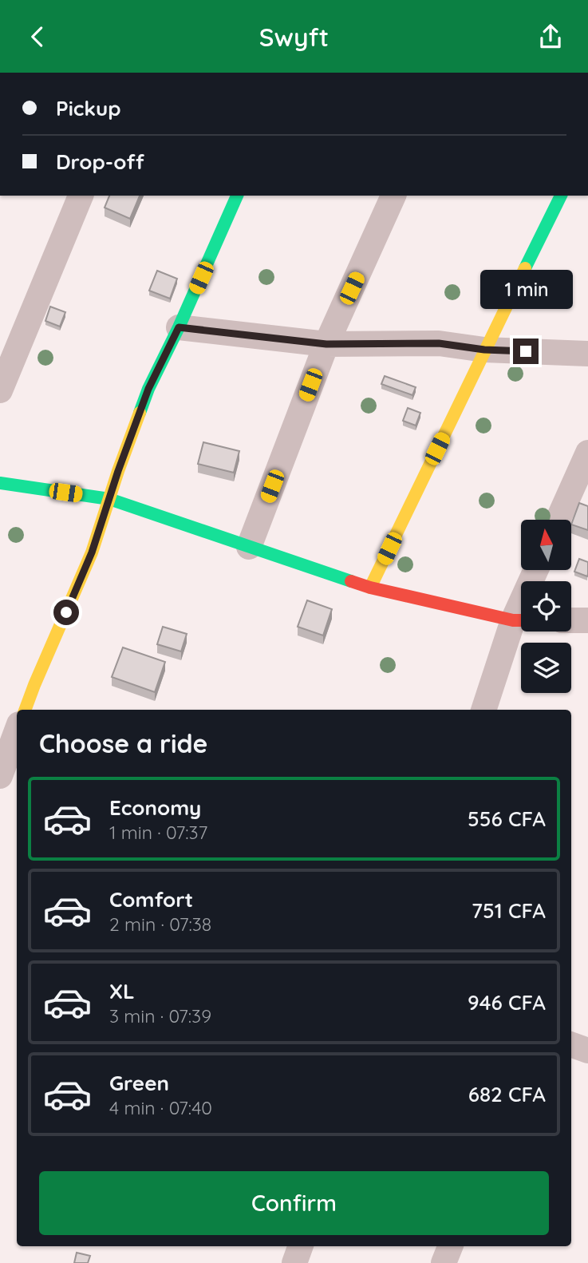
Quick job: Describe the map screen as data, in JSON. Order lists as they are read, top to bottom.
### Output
{
  "north": "top",
  "page": {
    "header": "Swyft",
    "banner": ["Pickup", "Drop-off"],
    "bubble": "1 min",
    "heading": "Choose a ride",
    "list": [
      {
        "name": "Economy",
        "note": "1 min · 07:37",
        "value": "556 CFA"
      },
      {
        "name": "Comfort",
        "note": "2 min · 07:38",
        "value": "751 CFA"
      },
      {
        "name": "XL",
        "note": "3 min · 07:39",
        "value": "946 CFA"
      },
      {
        "name": "Green",
        "note": "4 min · 07:40",
        "value": "682 CFA"
      }
    ],
    "buttons": "Confirm"
  }
}
